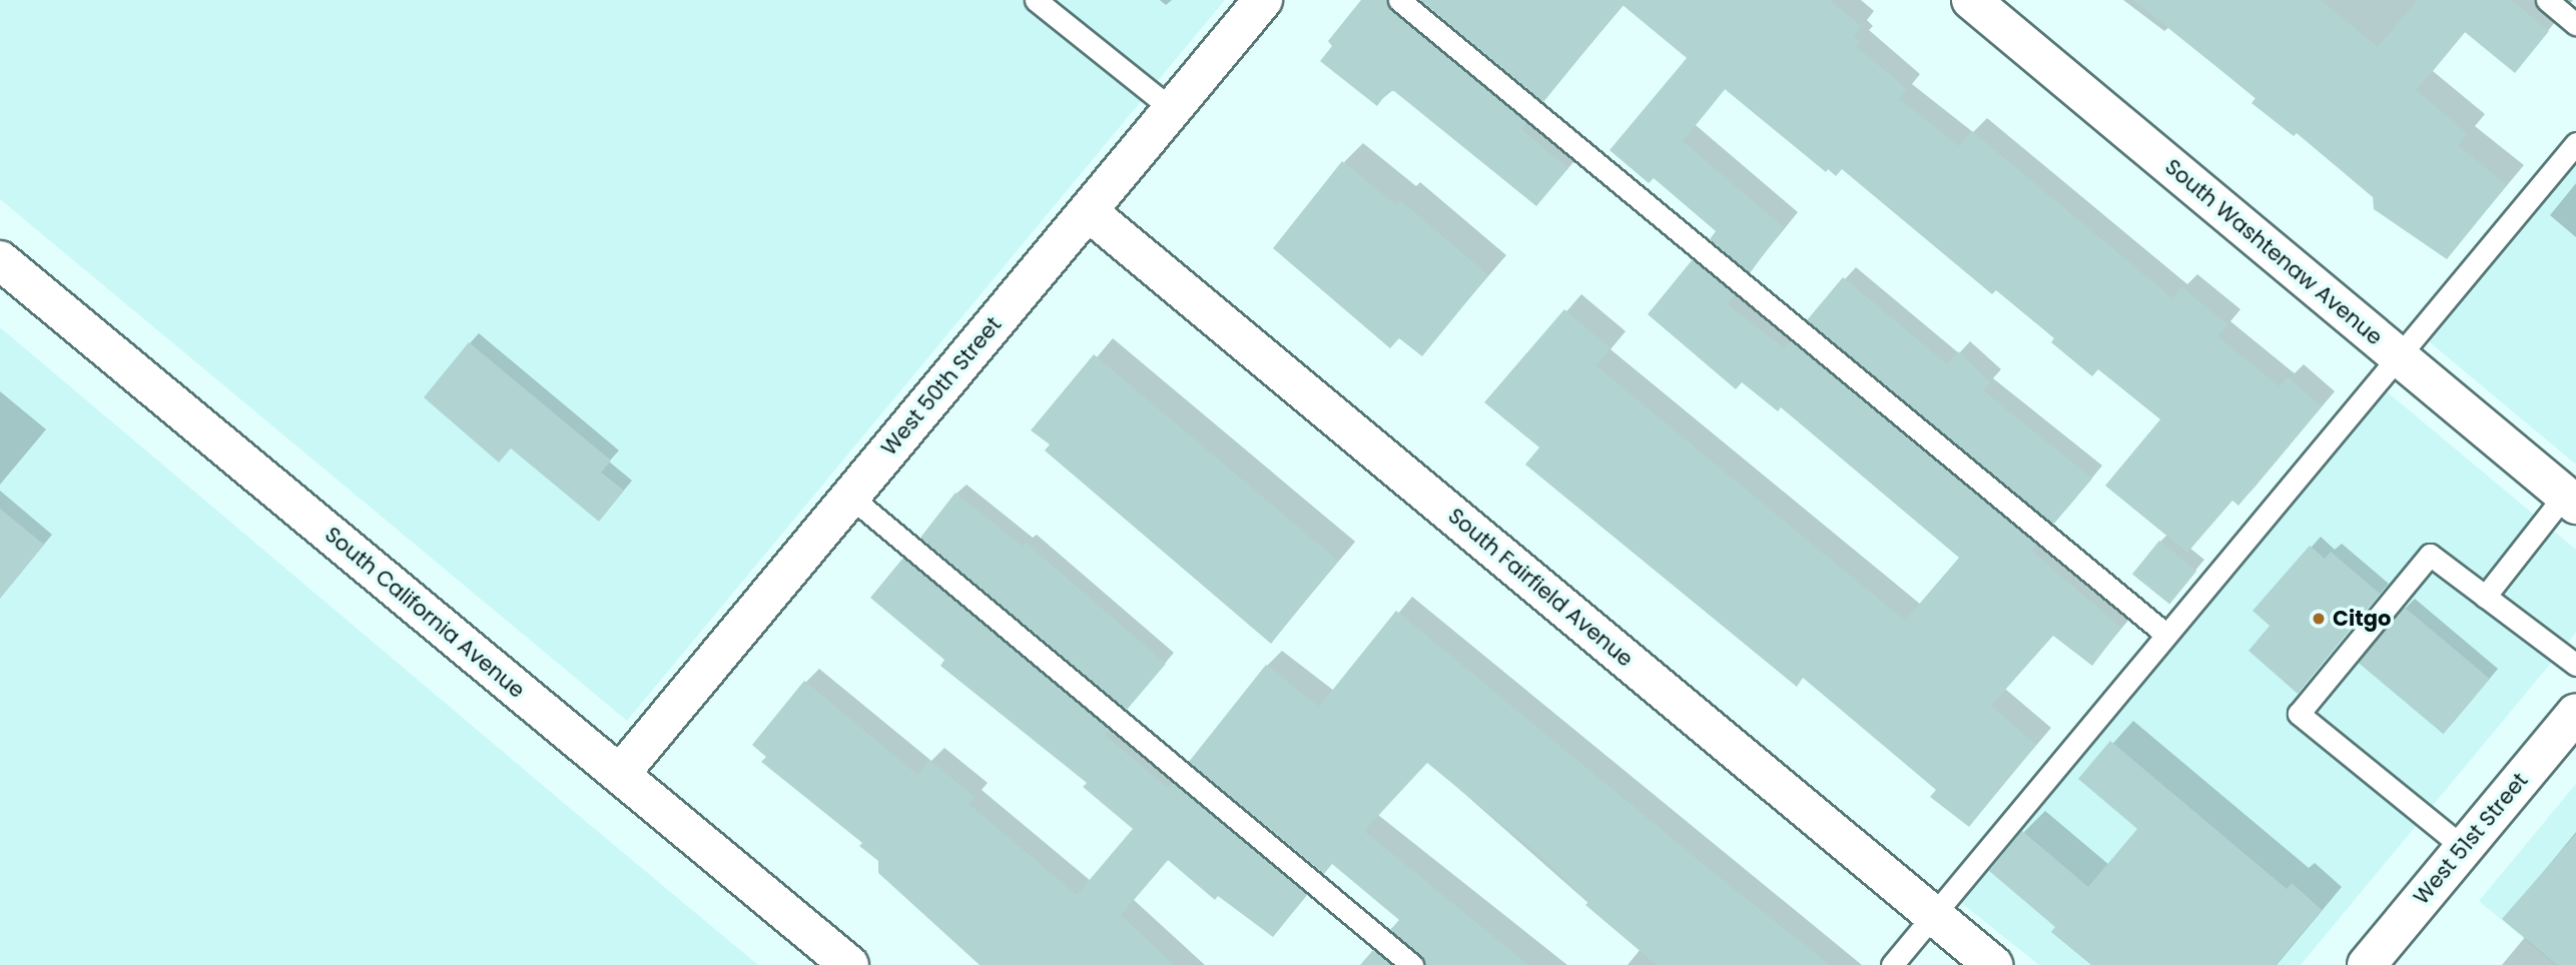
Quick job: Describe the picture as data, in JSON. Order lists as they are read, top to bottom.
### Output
{
  "streets": {
    "street": [
      "South Washtenaw Avenue",
      "West 50th Street",
      "South Fairfield Avenue",
      "South California Avenue",
      "West 51st Street"
    ]
  },
  "crossings": [
    ["West 50th Street", "South Fairfield Avenue"],
    ["West 50th Street", "South California Avenue"]
  ],
  "places": ["Citgo"]
}
